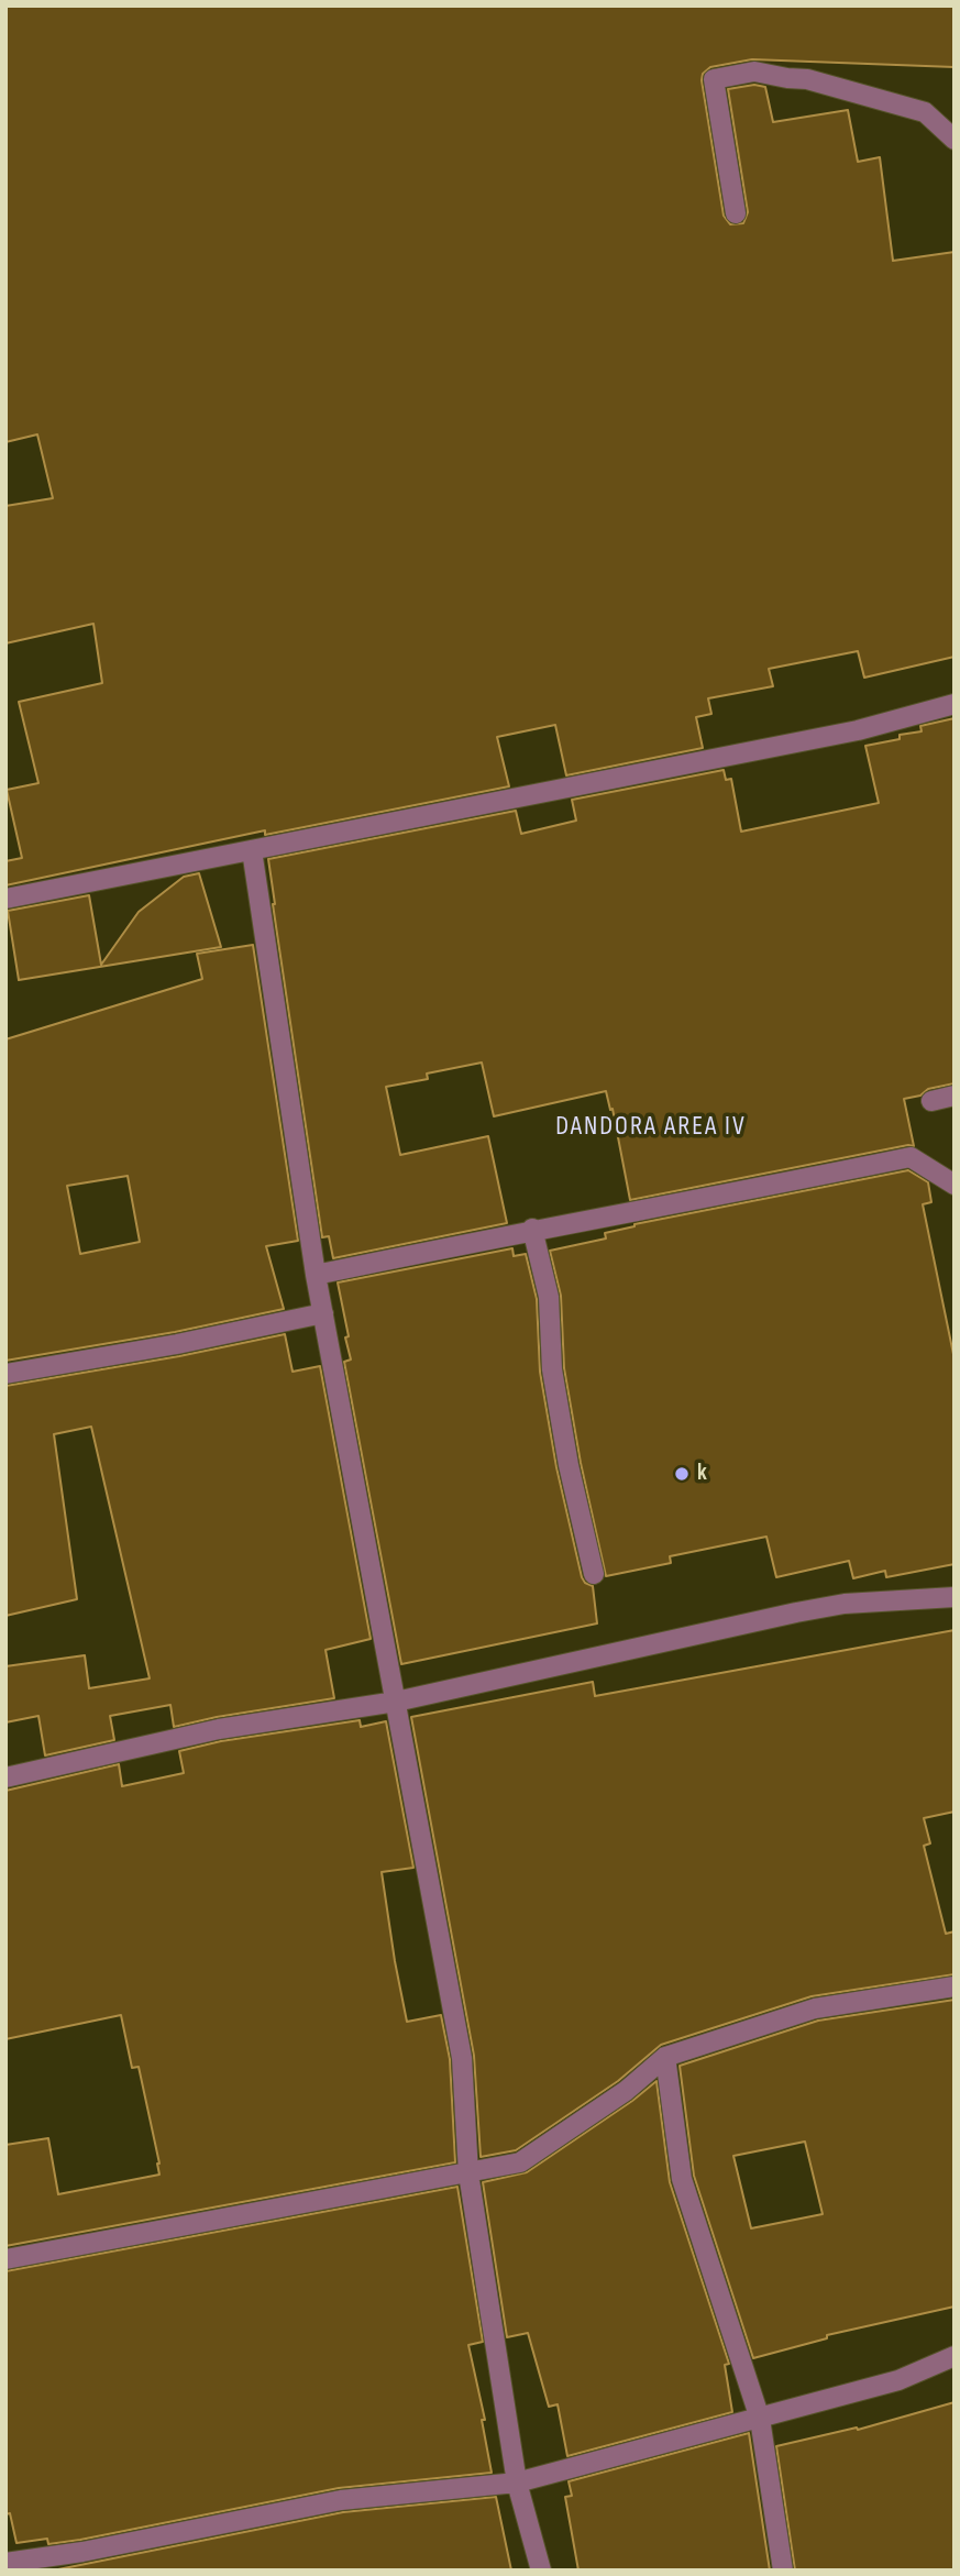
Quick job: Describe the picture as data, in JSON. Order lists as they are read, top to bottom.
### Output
{
  "districts": ["DANDORA AREA IV"],
  "places": ["k"]
}
